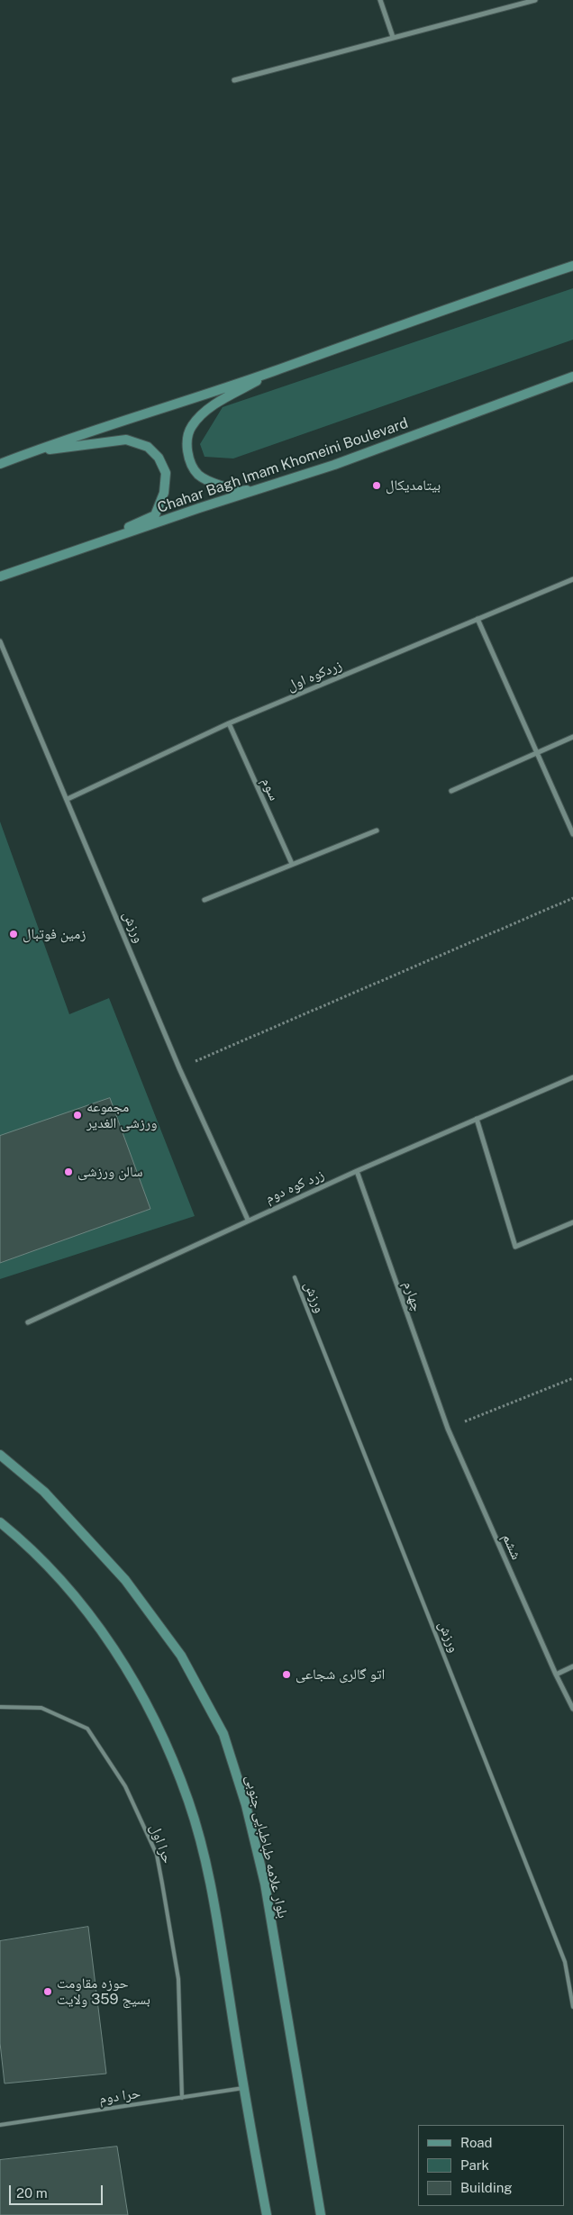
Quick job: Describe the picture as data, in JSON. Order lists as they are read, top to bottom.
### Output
{
  "streets": {
    "main road": ["Chahar Bagh Imam Khomeini Boulevard", "بلوار علامه طباطبایی جنوبی"],
    "street": [
      "زردکوه اول",
      "سوم",
      "ورزش",
      "زرد کوه دوم",
      "چهارم",
      "ششم"
    ],
    "lane": ["حرا اول", "حرا دوم"]
  },
  "crossings": [
    ["زردکوه اول", "سوم"],
    ["زردکوه اول", "ورزش"],
    ["ورزش", "زرد کوه دوم"],
    ["زرد کوه دوم", "چهارم"],
    ["چهارم", "ششم"],
    ["حرا اول", "حرا دوم"]
  ],
  "places": [
    "بیتامدیکال",
    "زمین فوتبال",
    "مجموعه ورزشی الغدیر",
    "سالن ورزشی",
    "اتو گالری شجاعی",
    "حوزه مقاومت بسیج 359 ولایت"
  ],
  "legend": ["Road", "Park", "Building"],
  "scale_bar": "20 m"
}
